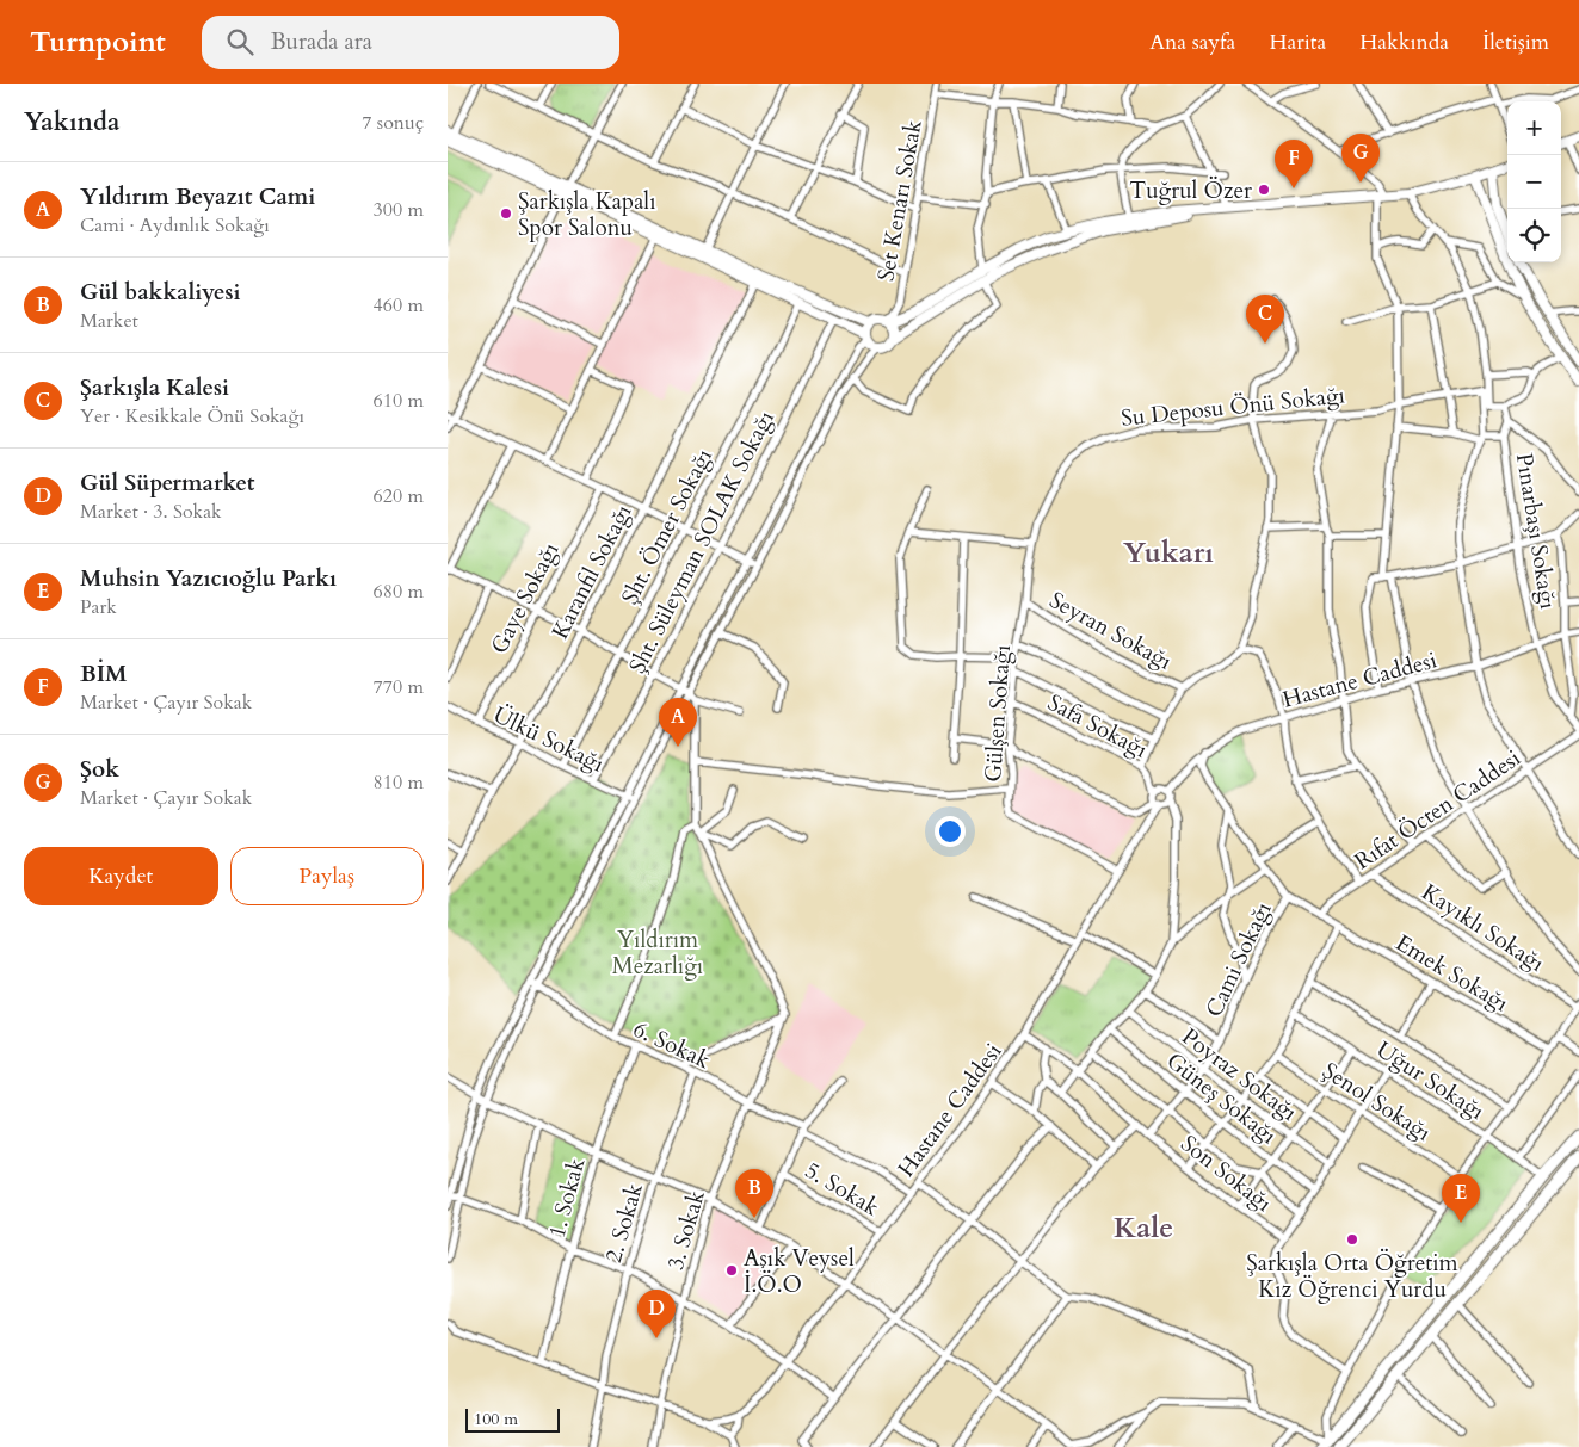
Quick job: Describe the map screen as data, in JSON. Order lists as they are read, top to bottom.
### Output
{
  "streets": {
    "street": [
      "Set Kenarı Sokak",
      "Su Deposu Önü Sokağı",
      "Şht. Ömer Sokağı",
      "Pınarbaşı Sokağı",
      "Şht. Süleyman SOLAK Sokağı",
      "Karanfil Sokağı",
      "Gaye Sokağı",
      "Seyran Sokağı",
      "Hastane Caddesi",
      "Gülşen Sokağı",
      "Safa Sokağı",
      "Ülkü Sokağı",
      "Rıfat Öcten Caddesi",
      "Kayıklı Sokağı",
      "Cami Sokağı",
      "Emek Sokağı",
      "6. Sokak",
      "Poyraz Sokağı",
      "Uğur Sokağı",
      "Güneş Sokağı",
      "Şenol Sokağı",
      "Son Sokağı",
      "5. Sokak",
      "1. Sokak",
      "2. Sokak",
      "3. Sokak"
    ]
  },
  "crossings": [
    ["Su Deposu Önü Sokağı", "Gülşen Sokağı"],
    ["Şht. Ömer Sokağı", "Ülkü Sokağı"],
    ["Pınarbaşı Sokağı", "Hastane Caddesi"],
    ["Şht. Süleyman SOLAK Sokağı", "Ülkü Sokağı"],
    ["Karanfil Sokağı", "Ülkü Sokağı"],
    ["Gaye Sokağı", "Ülkü Sokağı"],
    ["Seyran Sokağı", "Gülşen Sokağı"],
    ["Hastane Caddesi", "Gülşen Sokağı"],
    ["Hastane Caddesi", "Safa Sokağı"],
    ["Hastane Caddesi", "6. Sokak"],
    ["Hastane Caddesi", "Son Sokağı"],
    ["Hastane Caddesi", "5. Sokak"],
    ["Gülşen Sokağı", "Safa Sokağı"],
    ["Rıfat Öcten Caddesi", "Kayıklı Sokağı"],
    ["Rıfat Öcten Caddesi", "Emek Sokağı"],
    ["Cami Sokağı", "Emek Sokağı"],
    ["Cami Sokağı", "Poyraz Sokağı"],
    ["Cami Sokağı", "Güneş Sokağı"],
    ["Cami Sokağı", "Son Sokağı"],
    ["6. Sokak", "1. Sokak"],
    ["6. Sokak", "2. Sokak"],
    ["6. Sokak", "3. Sokak"]
  ],
  "districts": ["Yukarı", "Kale"],
  "parks": ["Yıldırım Mezarlığı"],
  "places": [
    "Tuğrul Özer",
    "Şarkışla Kapalı Spor Salonu",
    "Şarkışla Orta Öğretim Kız Öğrenci Yurdu",
    "Aşık Veysel İ.Ö.O"
  ],
  "scale_bar": "100 m",
  "page": {
    "header": "Turnpoint",
    "search": "Burada ara",
    "nav": [
      "Ana sayfa",
      "Harita",
      "Hakkında",
      "İletişim"
    ],
    "heading": ["Yakında", "7 sonuç"],
    "map_buttons": ["+", "−"],
    "pins": [
      "G",
      "F",
      "C",
      "A",
      "B",
      "E",
      "D"
    ],
    "list": [
      {
        "mark": "A",
        "name": "Yıldırım Beyazıt Cami",
        "note": "Cami · Aydınlık Sokağı",
        "value": "300 m"
      },
      {
        "mark": "B",
        "name": "Gül bakkaliyesi",
        "note": "Market",
        "value": "460 m"
      },
      {
        "mark": "C",
        "name": "Şarkışla Kalesi",
        "note": "Yer · Kesikkale Önü Sokağı",
        "value": "610 m"
      },
      {
        "mark": "D",
        "name": "Gül Süpermarket",
        "note": "Market · 3. Sokak",
        "value": "620 m"
      },
      {
        "mark": "E",
        "name": "Muhsin Yazıcıoğlu Parkı",
        "note": "Park",
        "value": "680 m"
      },
      {
        "mark": "F",
        "name": "BİM",
        "note": "Market · Çayır Sokak",
        "value": "770 m"
      },
      {
        "mark": "G",
        "name": "Şok",
        "note": "Market · Çayır Sokak",
        "value": "810 m"
      }
    ],
    "buttons": ["Kaydet", "Paylaş"],
    "scale": "100 m"
  }
}
